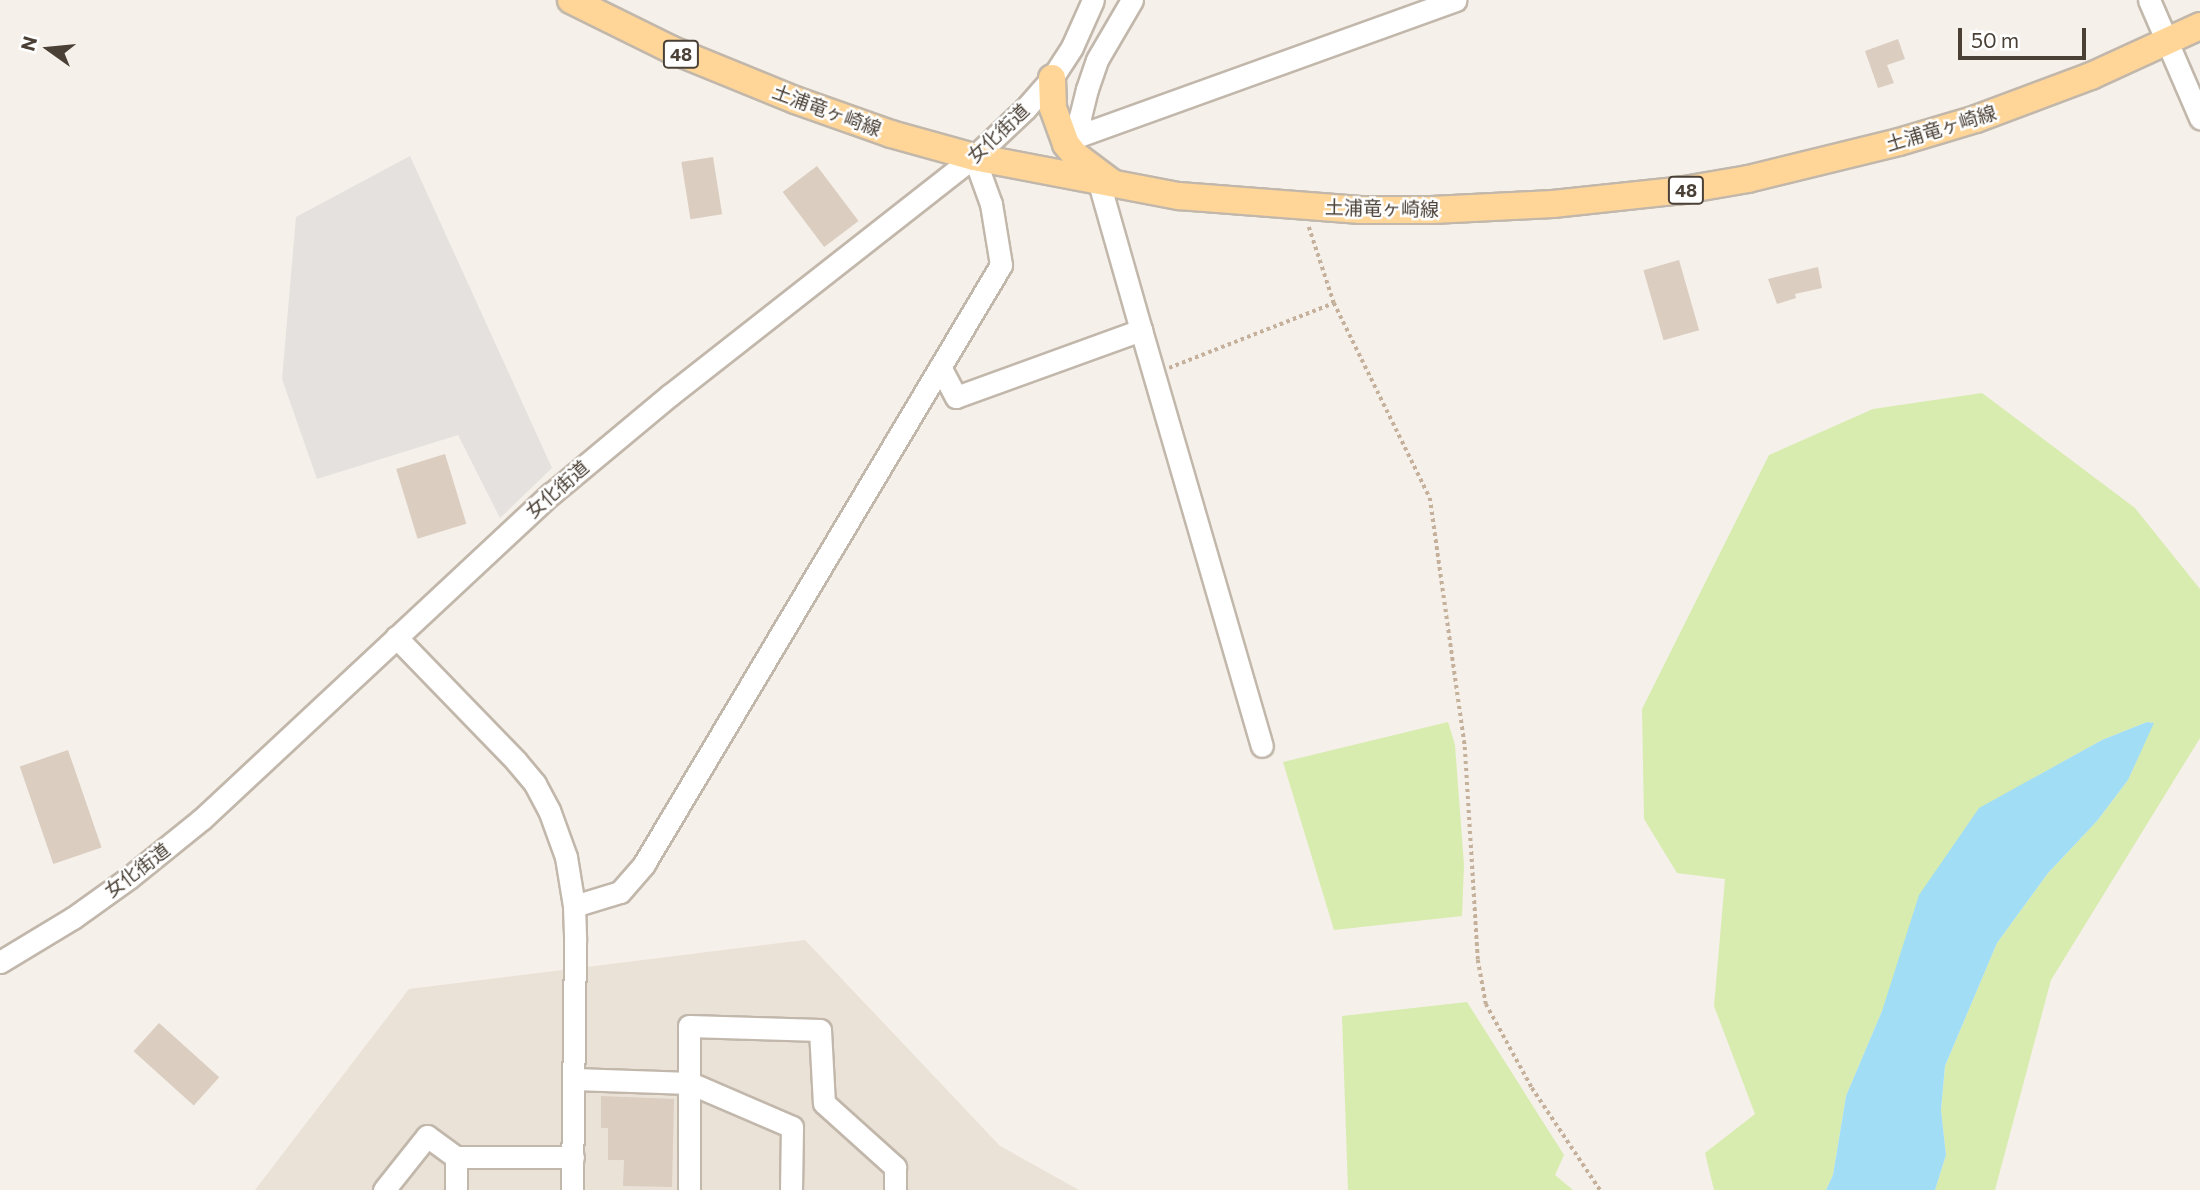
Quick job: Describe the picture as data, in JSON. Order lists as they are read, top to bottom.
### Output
{
  "streets": {
    "main road": ["48", "土浦竜ヶ崎線"],
    "street": ["女化街道"]
  },
  "crossings": [
    ["土浦竜ヶ崎線", "女化街道"]
  ],
  "scale_bar": "50 m",
  "north": "left"
}
